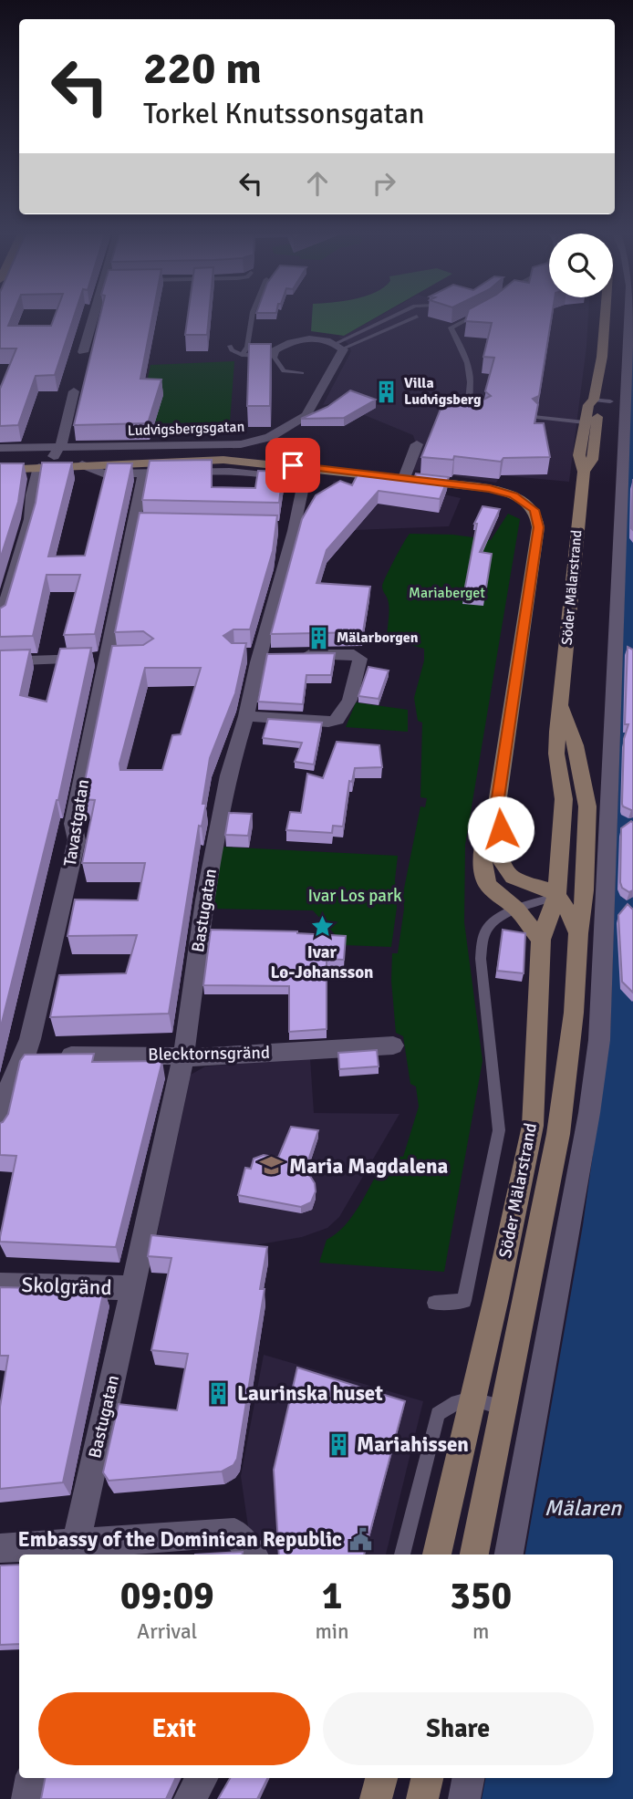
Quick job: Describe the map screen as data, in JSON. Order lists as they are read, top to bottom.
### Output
{
  "streets": {
    "street": [
      "Ludvigsbergsgatan",
      "Söder Mälarstrand",
      "Tavastgatan",
      "Bastugatan",
      "Blecktornsgränd",
      "Skolgränd"
    ]
  },
  "crossings": [
    ["Tavastgatan", "Bastugatan"],
    ["Tavastgatan", "Blecktornsgränd"],
    ["Bastugatan", "Blecktornsgränd"],
    ["Bastugatan", "Skolgränd"]
  ],
  "water": ["Mälaren"],
  "parks": ["Mariaberget", "Ivar Los park"],
  "places": {
    "building": [
      "Villa Ludvigsberg",
      "Mälarborgen",
      "Laurinska huset",
      "Mariahissen"
    ],
    "place": ["Ivar Lo-Johansson"],
    "school or university": ["Maria Magdalena"],
    "public building": ["Embassy of the Dominican Republic"]
  },
  "page": {
    "turn": ["220 m", "Torkel Knutssonsgatan"],
    "eta": [
      "09:09",
      "Arrival",
      "1",
      "min",
      "350",
      "m"
    ],
    "buttons": ["Exit", "Share"]
  }
}
